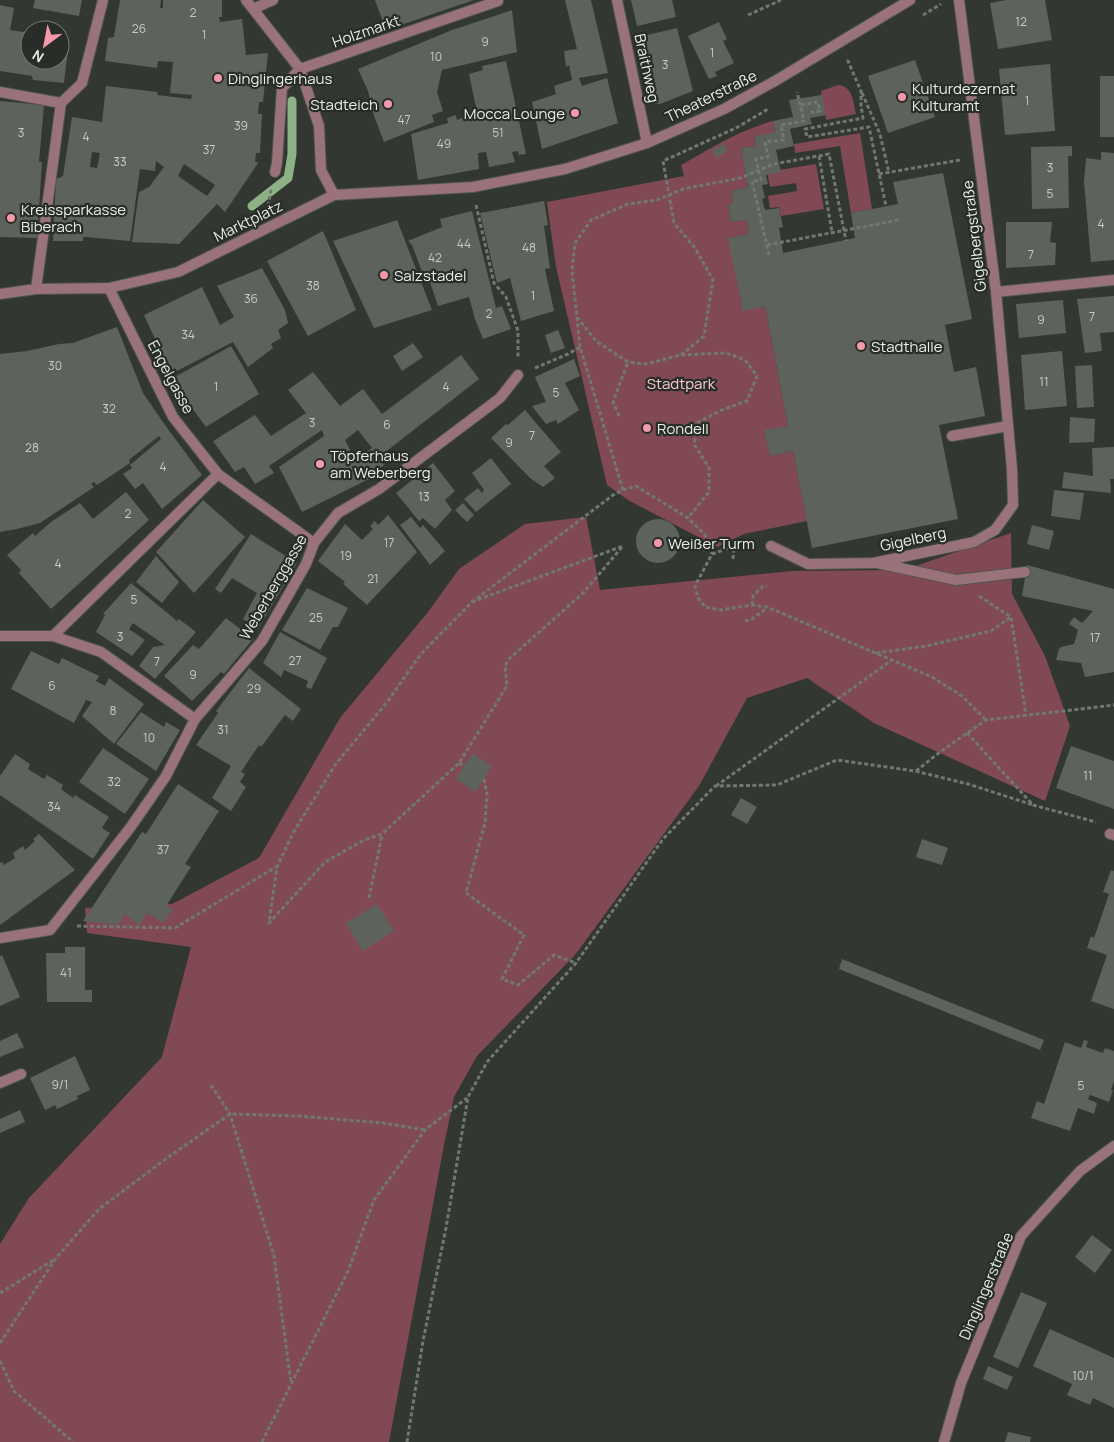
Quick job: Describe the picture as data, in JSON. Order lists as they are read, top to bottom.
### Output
{
  "streets": {
    "street": [
      "Holzmarkt",
      "Braithweg",
      "Theaterstraße",
      "Marktplatz",
      "Gigelbergstraße",
      "Engelgasse",
      "Gigelberg",
      "Weberberggasse",
      "Dinglingerstraße"
    ]
  },
  "crossings": [
    ["Braithweg", "Theaterstraße"],
    ["Theaterstraße", "Marktplatz"],
    ["Marktplatz", "Engelgasse"],
    ["Gigelbergstraße", "Gigelberg"],
    ["Engelgasse", "Weberberggasse"]
  ],
  "parks": ["Stadtpark"],
  "places": [
    "Dinglingerhaus",
    "Kulturdezernat Kulturamt",
    "Stadteich",
    "Mocca Lounge",
    "Kreissparkasse Biberach",
    "Salzstadel",
    "Stadthalle",
    "Rondell",
    "Töpferhaus am Weberberg",
    "Weißer Turm"
  ],
  "house_numbers": [
    "2",
    "12",
    "26",
    "1",
    "9",
    "1",
    "10",
    "3",
    "1",
    "47",
    "39",
    "3",
    "51",
    "4",
    "49",
    "37",
    "33",
    "3",
    "5",
    "4",
    "44",
    "48",
    "7",
    "42",
    "38",
    "1",
    "36",
    "2",
    "7",
    "9",
    "34",
    "30",
    "11",
    "1",
    "4",
    "5",
    "32",
    "3",
    "6",
    "7",
    "9",
    "28",
    "4",
    "13",
    "2",
    "17",
    "19",
    "4",
    "21",
    "5",
    "25",
    "3",
    "17",
    "27",
    "7",
    "9",
    "6",
    "29",
    "8",
    "31",
    "10",
    "11",
    "32",
    "34",
    "37",
    "41",
    "9/1",
    "5",
    "10/1"
  ],
  "north": "bottom left"
}
